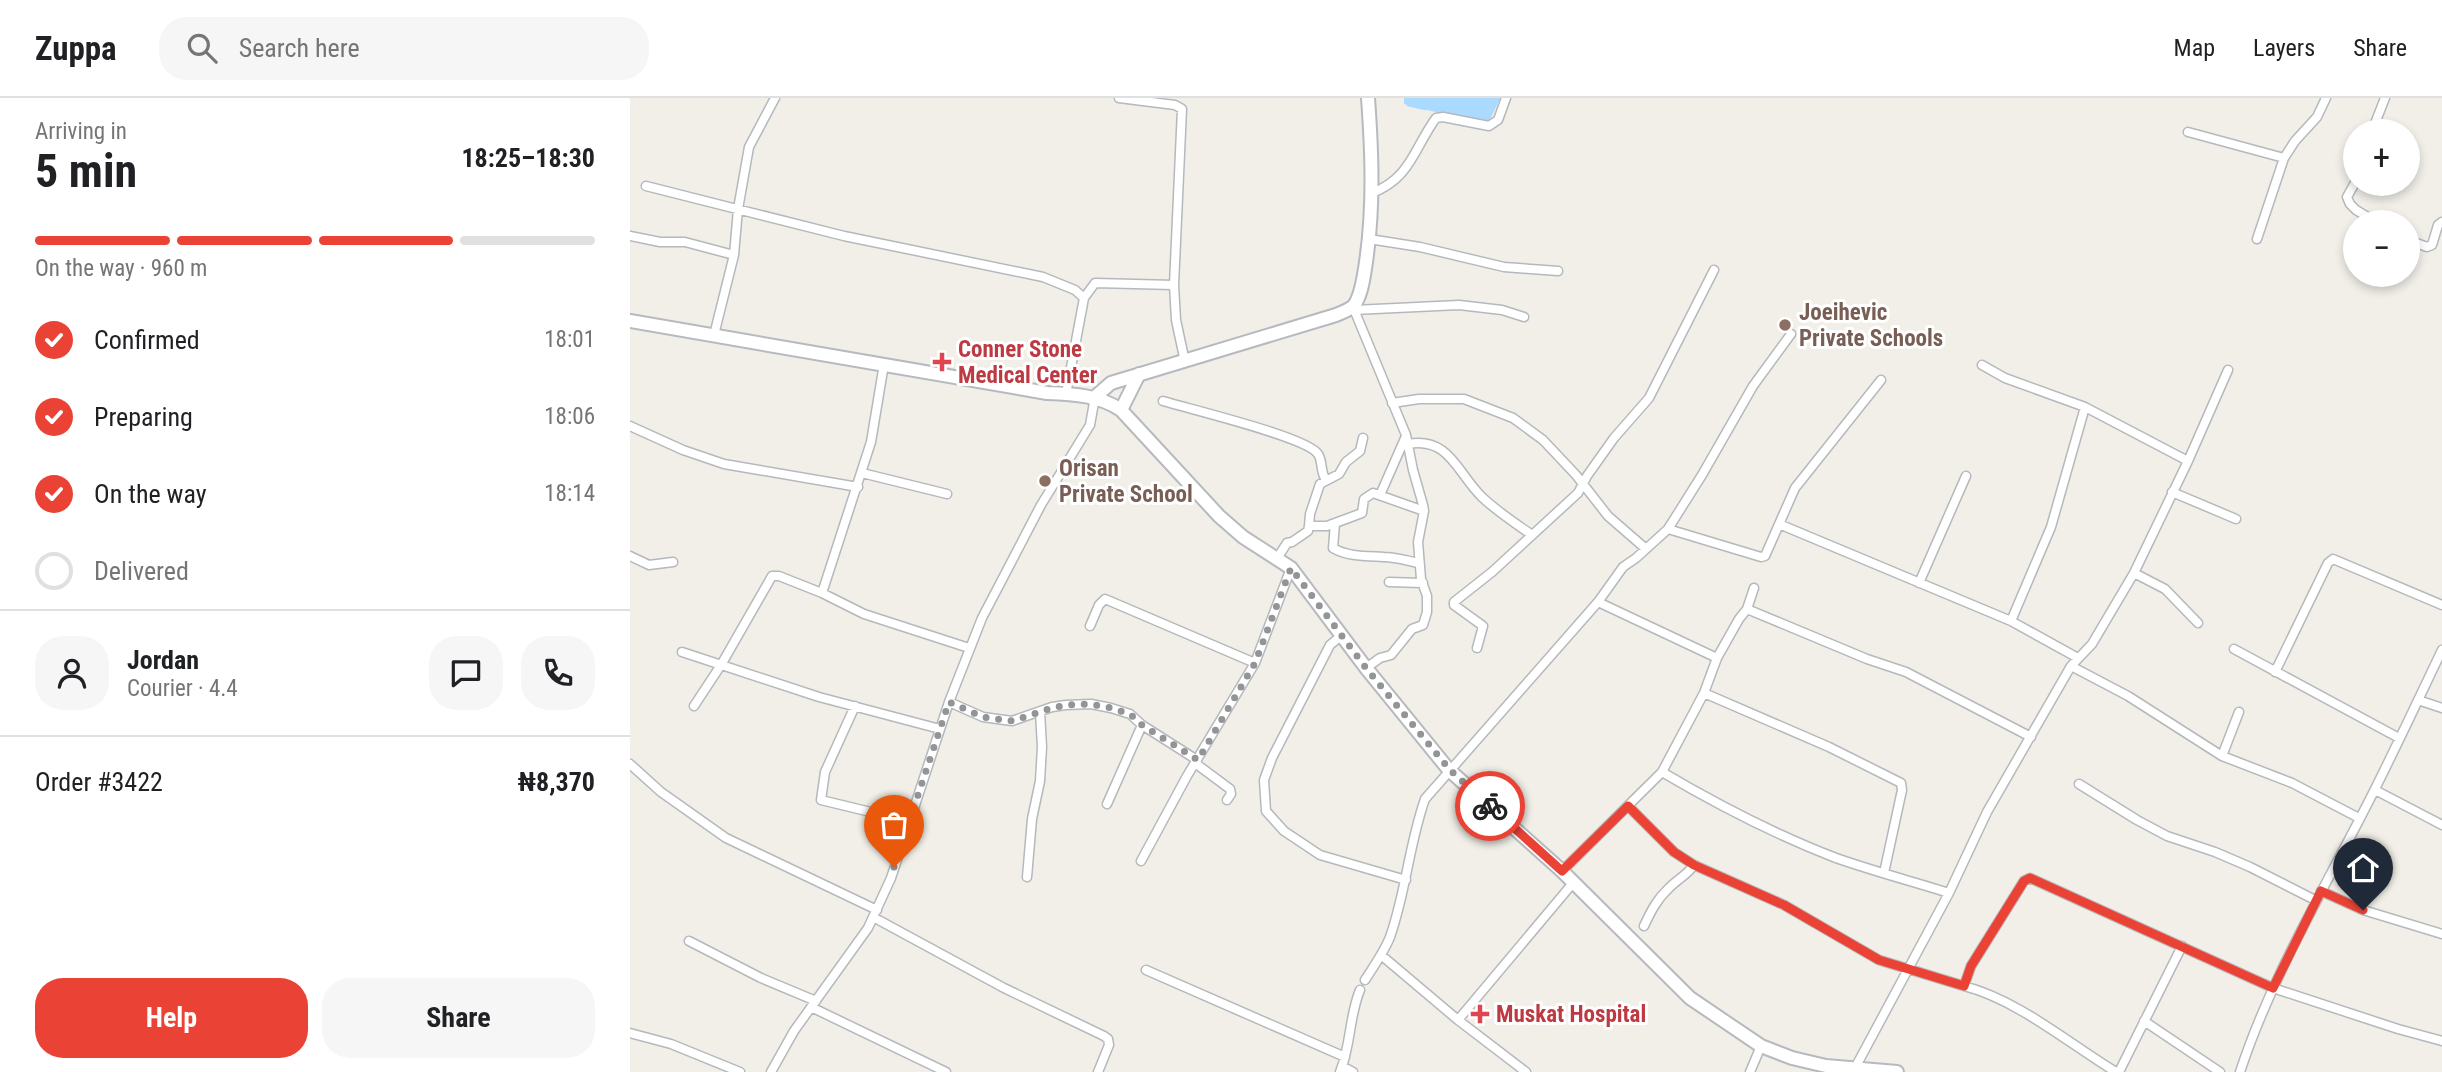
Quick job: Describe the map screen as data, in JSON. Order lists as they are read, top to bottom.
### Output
{
  "places": {
    "other": ["Joeihevic Private Schools", "Orisan Private School"],
    "health": ["Conner Stone Medical Center", "Muskat Hospital"]
  },
  "page": {
    "header": "Zuppa",
    "search": "Search here",
    "nav": ["Map", "Layers", "Share"],
    "heading": ["5 min", "Arriving in", "18:25–18:30"],
    "panel": [
      "Jordan",
      "Courier · 4.4",
      "Order #3422",
      "₦8,370"
    ],
    "map_buttons": ["+", "−"],
    "bar": "On the way · 960 m",
    "list": [
      ["Confirmed", "18:01"],
      ["Preparing", "18:06"],
      ["On the way", "18:14"],
      "Delivered"
    ],
    "buttons": ["Help", "Share"]
  }
}
